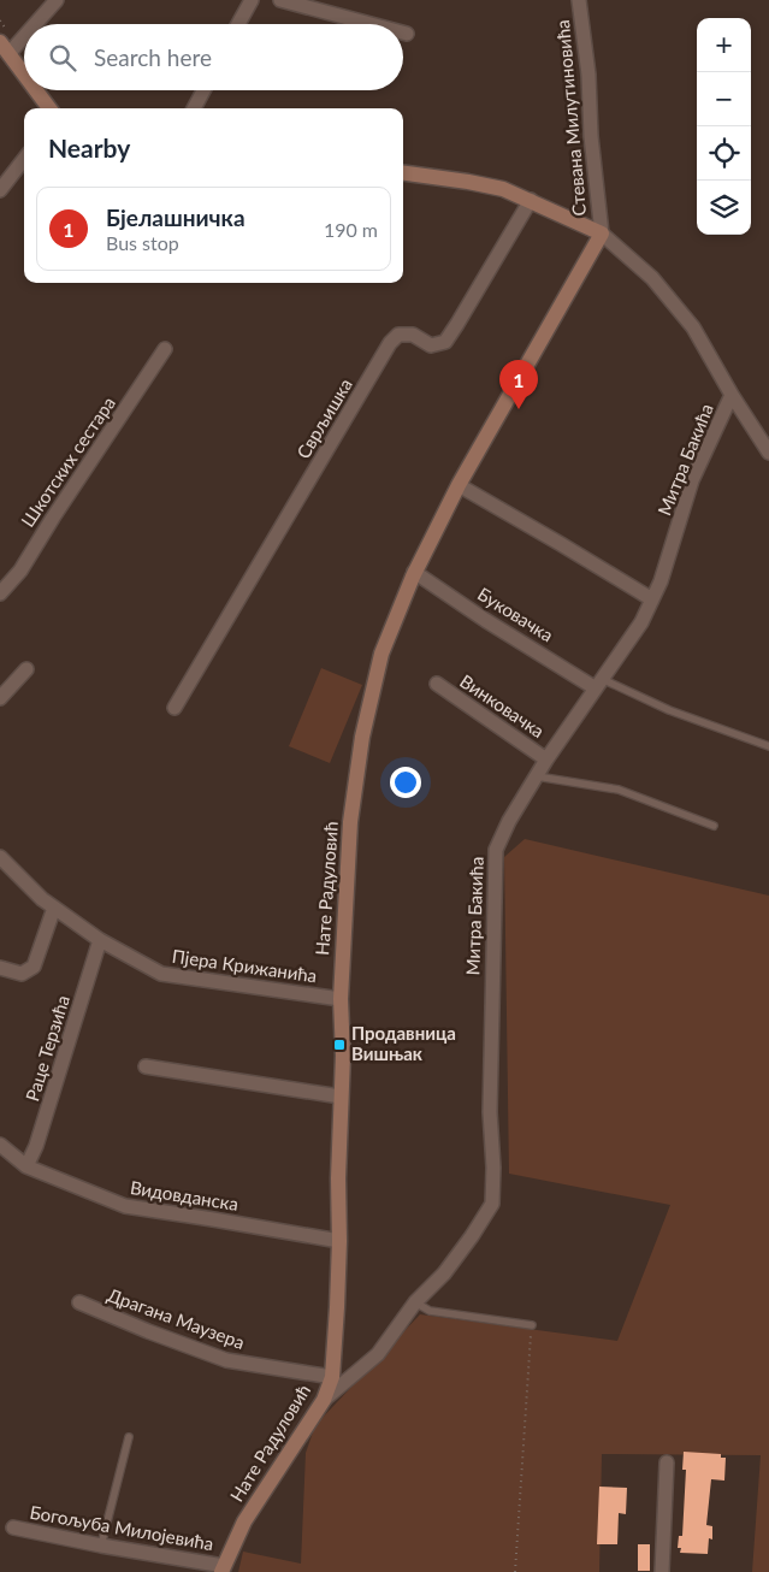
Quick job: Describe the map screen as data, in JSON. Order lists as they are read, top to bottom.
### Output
{
  "streets": {
    "street": [
      "Стевана Милутиновића",
      "Сврљишка",
      "Митра Бакића",
      "Шкотских сестара",
      "Буковачка",
      "Винковачка",
      "Нате Радуловић",
      "Пјера Крижанића",
      "Раце Терзића",
      "Видовданска",
      "Драгана Маузера",
      "Богољуба Милојевића"
    ]
  },
  "crossings": [
    ["Стевана Милутиновића", "Нате Радуловић"],
    ["Митра Бакића", "Буковачка"],
    ["Митра Бакића", "Винковачка"],
    ["Митра Бакића", "Нате Радуловић"],
    ["Буковачка", "Нате Радуловић"],
    ["Нате Радуловић", "Пјера Крижанића"],
    ["Нате Радуловић", "Видовданска"],
    ["Нате Радуловић", "Драгана Маузера"],
    ["Нате Радуловић", "Богољуба Милојевића"],
    ["Пјера Крижанића", "Раце Терзића"],
    ["Раце Терзића", "Видовданска"]
  ],
  "places": {
    "transit": ["Продавница Вишњак"]
  },
  "page": {
    "map_buttons": ["+", "−"],
    "search": "Search here",
    "heading": "Nearby",
    "list": [
      {
        "mark": "1",
        "name": "Бјелашничка",
        "note": "Bus stop",
        "value": "190 m"
      }
    ],
    "pins": "1"
  }
}
